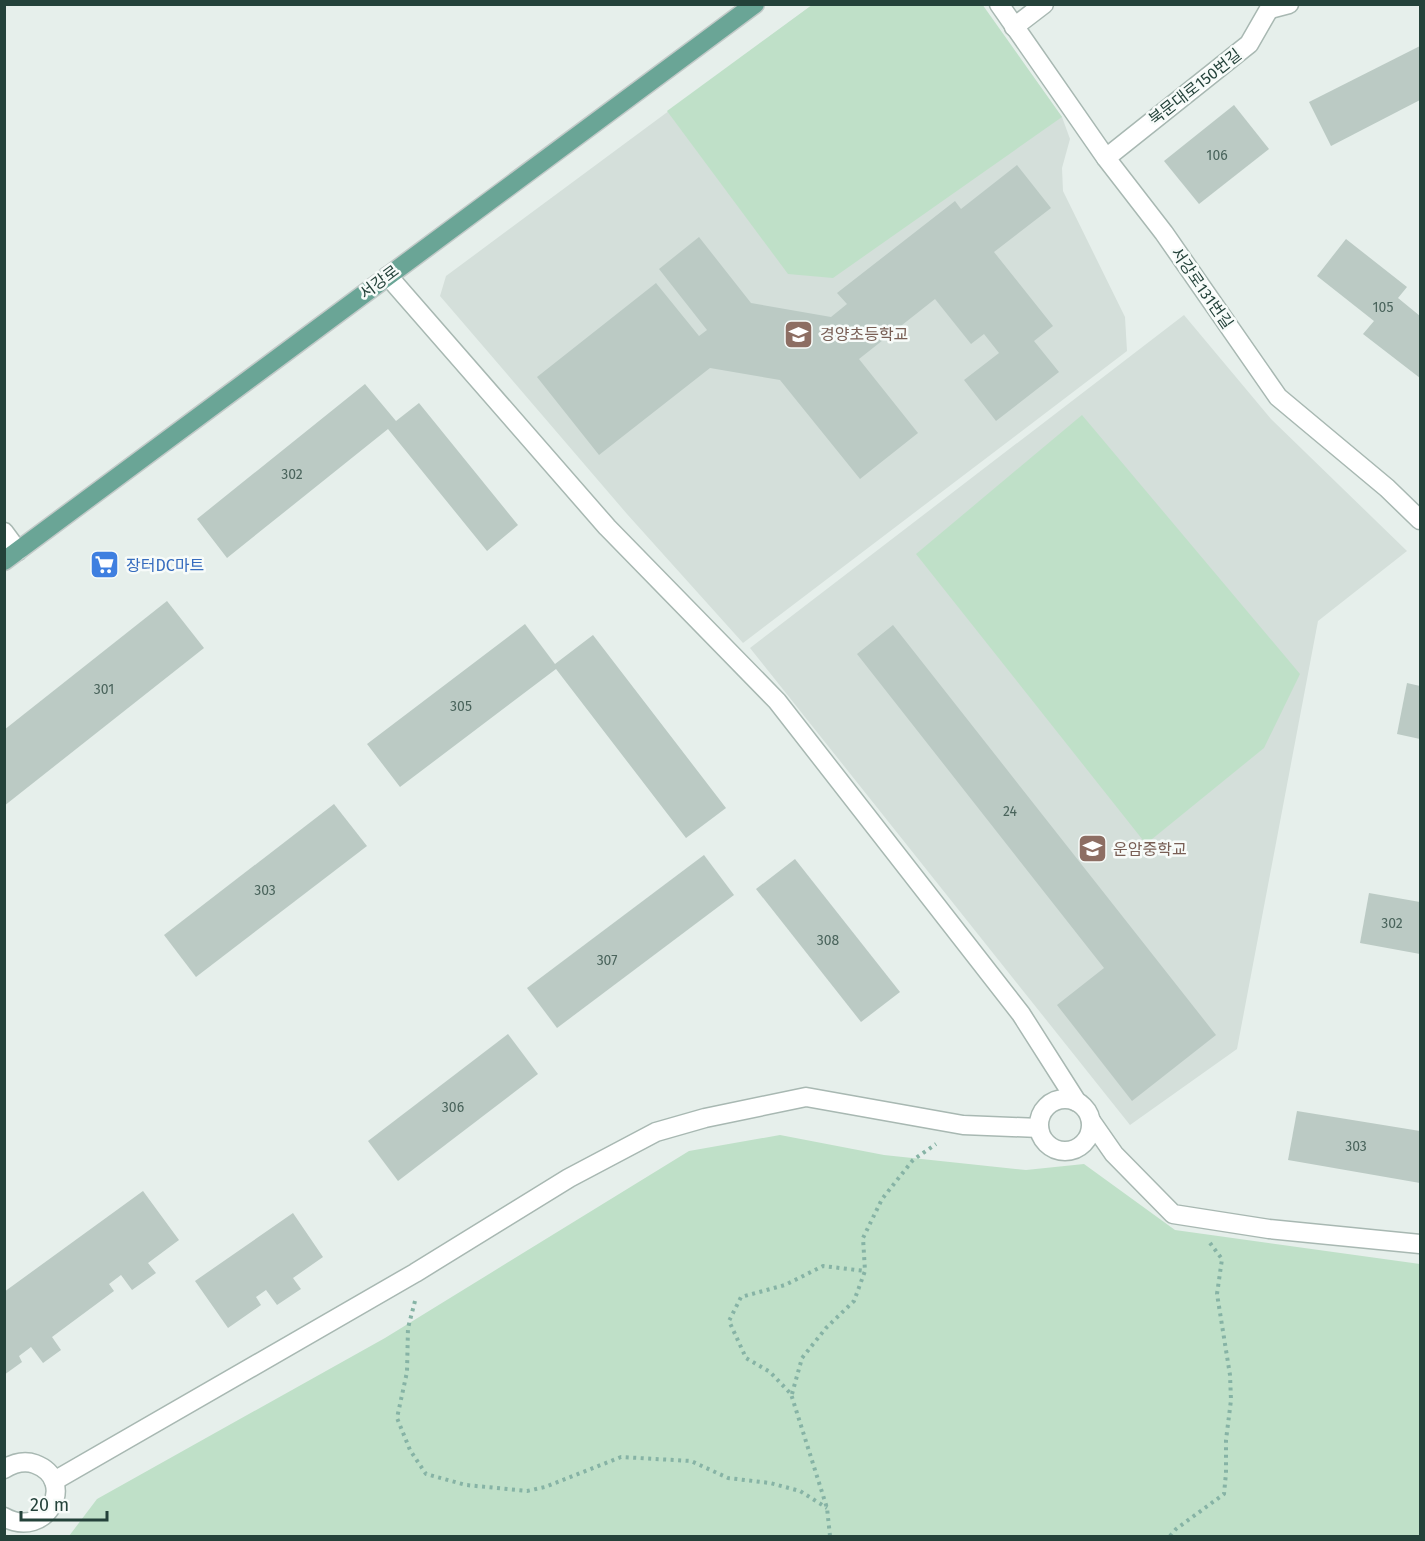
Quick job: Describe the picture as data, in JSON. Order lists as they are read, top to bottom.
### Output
{
  "streets": {
    "main road": ["서강로"],
    "street": ["북문대로150번길", "서강로131번길"]
  },
  "crossings": [
    ["북문대로150번길", "서강로131번길"]
  ],
  "places": {
    "school or university": ["경양초등학교", "운암중학교"],
    "supermarket": ["장터DC마트"]
  },
  "house_numbers": [
    "106",
    "105",
    "302",
    "301",
    "305",
    "24",
    "303",
    "302",
    "308",
    "307",
    "306",
    "303"
  ],
  "scale_bar": "20 m"
}
